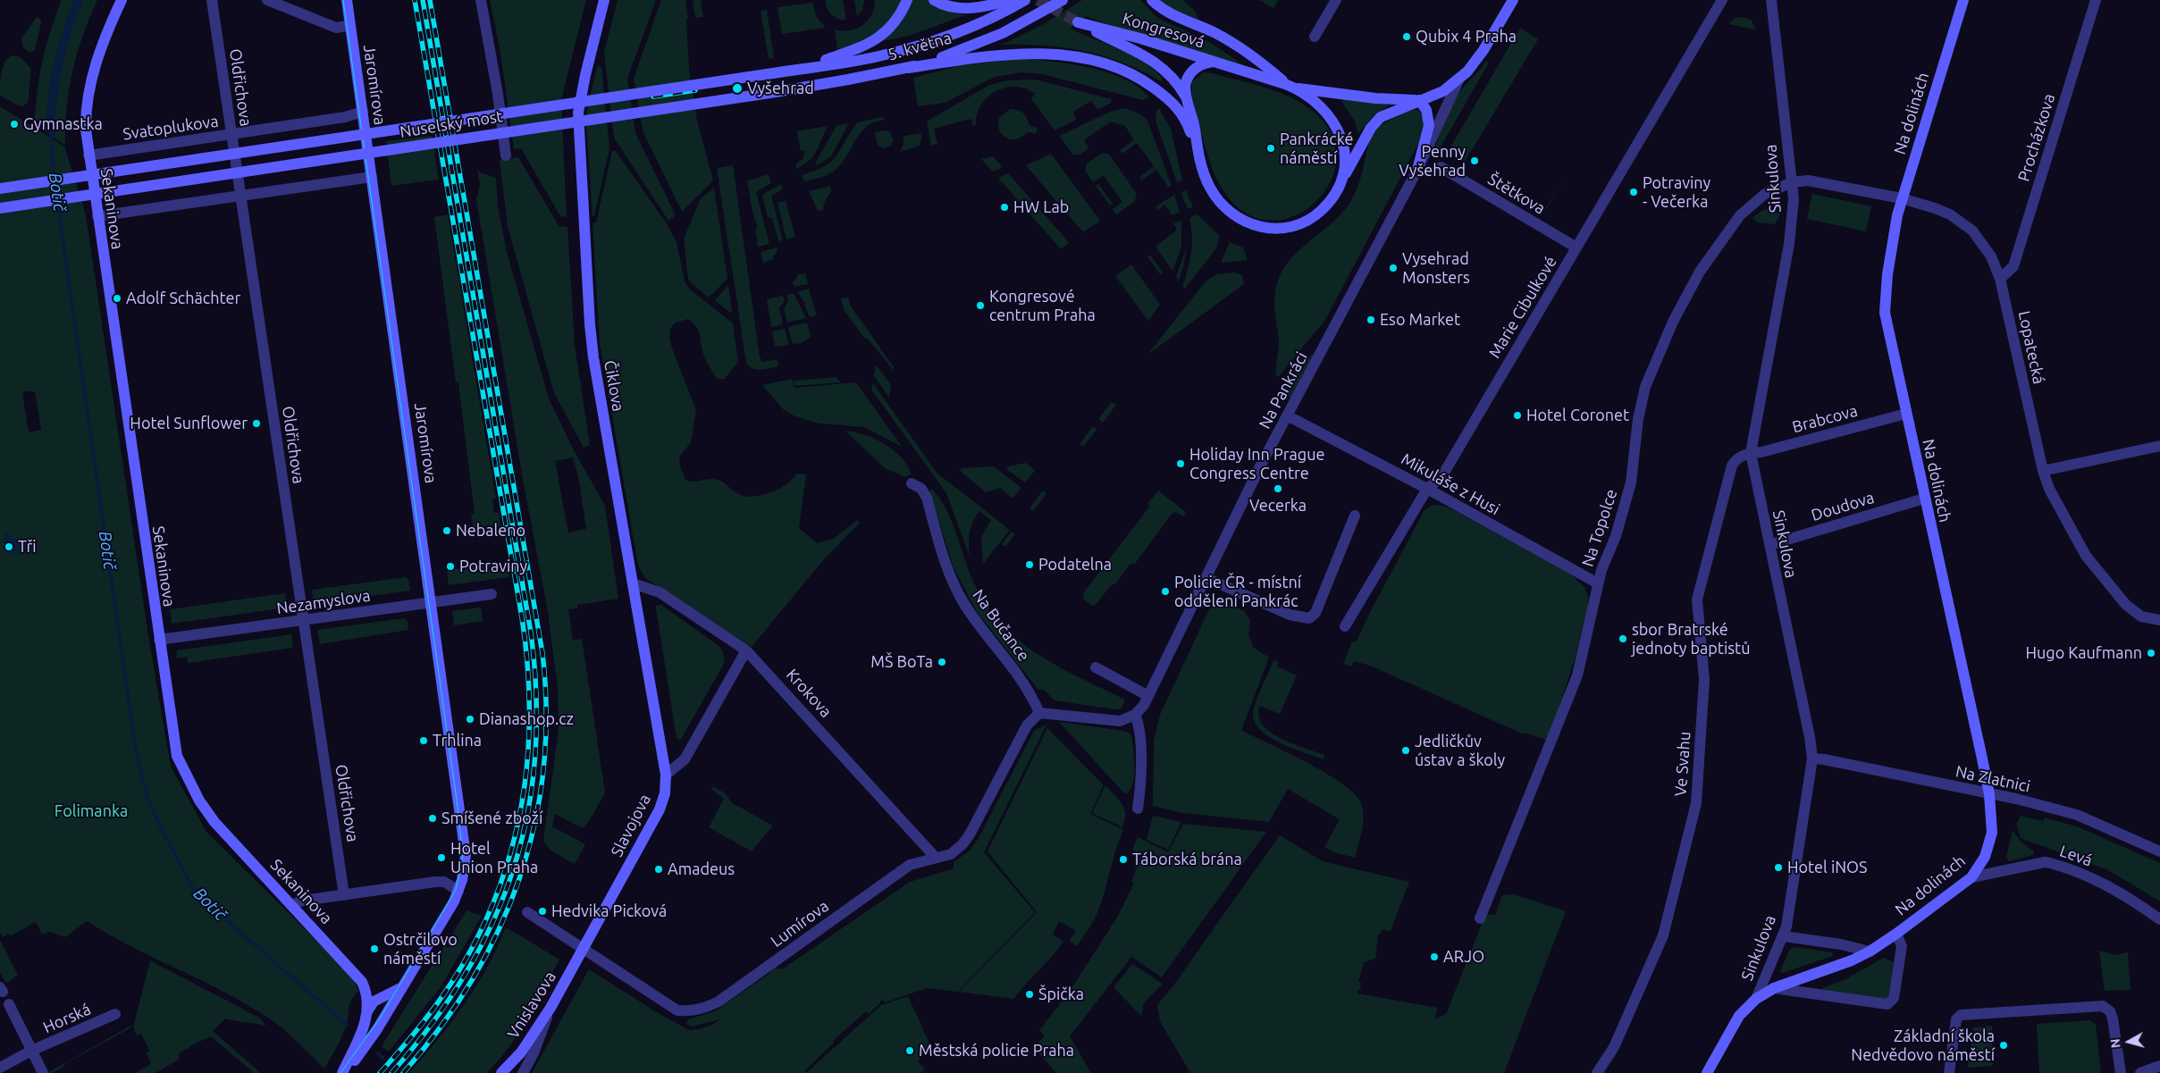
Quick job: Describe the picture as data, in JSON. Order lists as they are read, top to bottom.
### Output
{
  "streets": {
    "main road": [
      "Kongresová",
      "5. května",
      "Jaromírova",
      "Na dolinách",
      "Nuselský most",
      "Sinkulova",
      "Sekaninova",
      "Čiklova",
      "Na Pankráci",
      "Slavojova",
      "Vnislavova"
    ],
    "street": [
      "Oldřichova",
      "Svatoplukova",
      "Procházkova",
      "Štětkova",
      "Marie Cibulkové",
      "Lopatecká",
      "Brabcova",
      "Mikuláše z Husi",
      "Doudova",
      "Na Topolce",
      "Nezamyslova",
      "Na Bučance",
      "Krokova",
      "Ve Svahu",
      "Na Zlatnici",
      "Levá",
      "Lumírova",
      "Horská"
    ]
  },
  "crossings": [
    ["5. května", "Nuselský most"],
    ["Jaromírova", "Svatoplukova"],
    ["Jaromírova", "Sekaninova"],
    ["Jaromírova", "Nezamyslova"],
    ["Oldřichova", "Svatoplukova"],
    ["Oldřichova", "Nezamyslova"],
    ["Na dolinách", "Sinkulova"],
    ["Na dolinách", "Lopatecká"],
    ["Na dolinách", "Brabcova"],
    ["Na dolinách", "Doudova"],
    ["Na dolinách", "Na Zlatnici"],
    ["Na dolinách", "Levá"],
    ["Svatoplukova", "Sekaninova"],
    ["Procházkova", "Lopatecká"],
    ["Sinkulova", "Lopatecká"],
    ["Sinkulova", "Brabcova"],
    ["Sinkulova", "Doudova"],
    ["Sinkulova", "Na Topolce"],
    ["Sinkulova", "Ve Svahu"],
    ["Sinkulova", "Na Zlatnici"],
    ["Štětkova", "Marie Cibulkové"],
    ["Sekaninova", "Nezamyslova"],
    ["Marie Cibulkové", "Mikuláše z Husi"],
    ["Lopatecká", "Na Topolce"],
    ["Čiklova", "Krokova"],
    ["Čiklova", "Slavojova"],
    ["Na Pankráci", "Mikuláše z Husi"],
    ["Brabcova", "Ve Svahu"],
    ["Mikuláše z Husi", "Na Topolce"],
    ["Na Bučance", "Lumírova"],
    ["Krokova", "Lumírova"],
    ["Slavojova", "Lumírova"],
    ["Slavojova", "Vnislavova"],
    ["Lumírova", "Vnislavova"]
  ],
  "water": ["Botič"],
  "parks": ["Folimanka"],
  "places": [
    "Qubix 4 Praha",
    "Vyšehrad",
    "Gymnastka",
    "Pankrácké náměstí",
    "Penny Vyšehrad",
    "Potraviny - Večerka",
    "HW Lab",
    "Vysehrad Monsters",
    "Adolf Schӓchter",
    "Kongresové centrum Praha",
    "Eso Market",
    "Hotel Coronet",
    "Hotel Sunflower",
    "Holiday Inn Prague Congress Centre",
    "Vecerka",
    "Nebaleno",
    "Tři",
    "Podatelna",
    "Potraviny",
    "Policie ČR - místní oddělení Pankrác",
    "sbor Bratrské jednoty baptistů",
    "Hugo Kaufmann",
    "MŠ BoTa",
    "Dianashop.cz",
    "Trhlina",
    "Jedličkův ústav a školy",
    "Smíšené zboží",
    "Hotel Union Praha",
    "Táborská brána",
    "Hotel iNOS",
    "Amadeus",
    "Hedvika Picková",
    "Ostrčilovo náměstí",
    "ARJO",
    "Špička",
    "Základní škola Nedvědovo náměstí",
    "Městská policie Praha"
  ],
  "north": "left"
}
